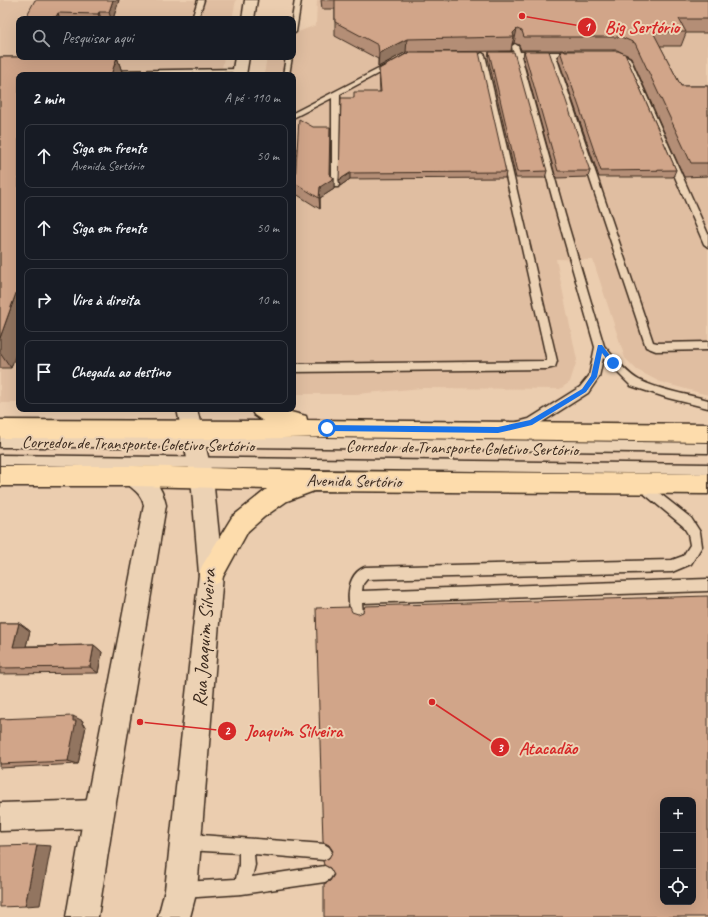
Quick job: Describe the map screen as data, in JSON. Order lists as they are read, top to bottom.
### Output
{
  "streets": {
    "main road": ["Avenida Sertório"],
    "street": ["Rua Joaquim Silveira"],
    "lane": ["Corredor de Transporte Coletivo Sertório"]
  },
  "crossings": [
    ["Corredor de Transporte Coletivo Sertório", "Avenida Sertório"],
    ["Corredor de Transporte Coletivo Sertório", "Rua Joaquim Silveira"],
    ["Avenida Sertório", "Rua Joaquim Silveira"]
  ],
  "places": ["Big Sertório", "Atacadão", "Joaquim Silveira"],
  "page": {
    "search": "Pesquisar aqui",
    "heading": ["2 min", "A pé · 110 m"],
    "list": [
      ["Siga em frente", "Avenida Sertório", "50 m"],
      ["Siga em frente", "50 m"],
      ["Vire à direita", "10 m"],
      "Chegada ao destino"
    ],
    "map_buttons": ["+", "−"]
  }
}
